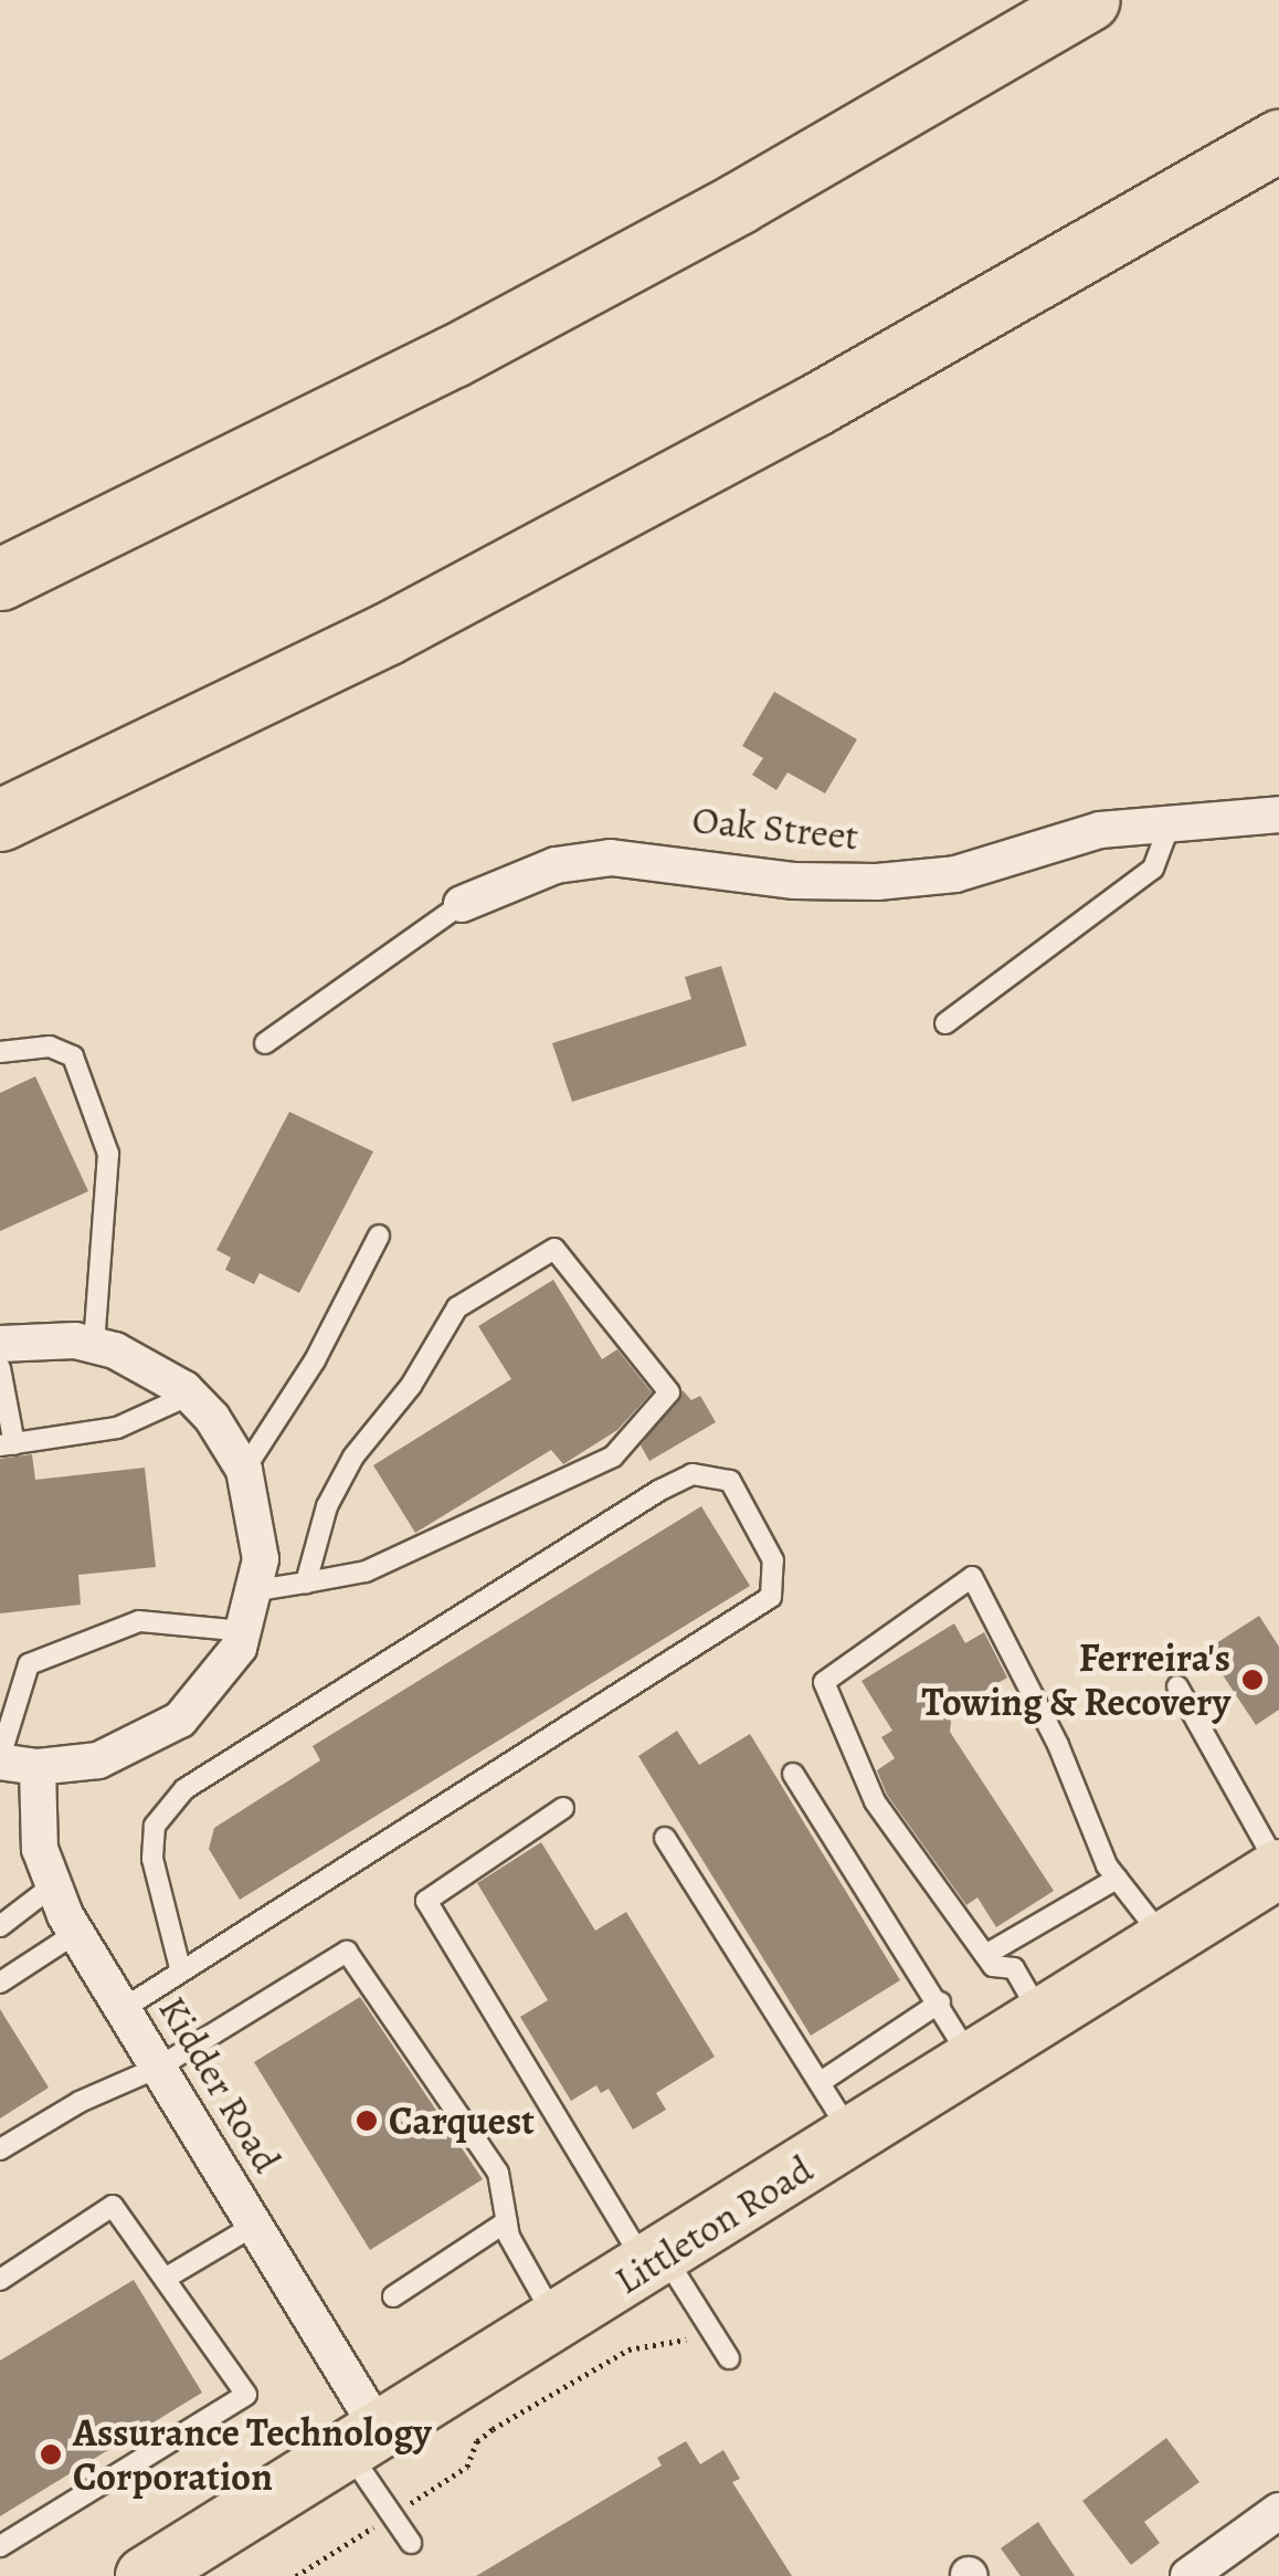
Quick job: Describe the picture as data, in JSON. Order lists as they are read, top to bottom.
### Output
{
  "streets": {
    "main road": ["Littleton Road"],
    "street": ["Oak Street", "Kidder Road"]
  },
  "crossings": [
    ["Kidder Road", "Littleton Road"]
  ],
  "places": ["Ferreira's Towing & Recovery", "Carquest", "Assurance Technology Corporation"]
}
